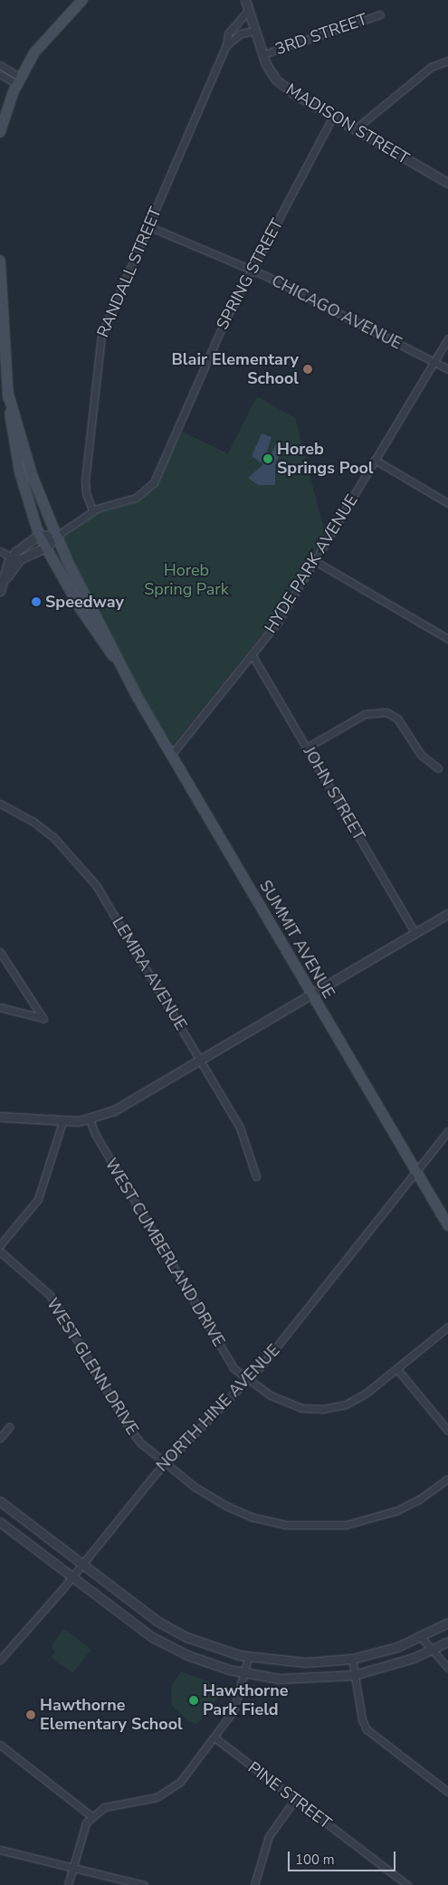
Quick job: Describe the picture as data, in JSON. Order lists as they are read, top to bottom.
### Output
{
  "streets": {
    "main road": ["SUMMIT AVENUE"],
    "street": [
      "3RD STREET",
      "MADISON STREET",
      "RANDALL STREET",
      "SPRING STREET",
      "CHICAGO AVENUE",
      "HYDE PARK AVENUE",
      "JOHN STREET",
      "LEMIRA AVENUE",
      "WEST CUMBERLAND DRIVE",
      "WEST GLENN DRIVE",
      "NORTH HINE AVENUE",
      "PINE STREET"
    ]
  },
  "crossings": [
    ["3RD STREET", "MADISON STREET"],
    ["MADISON STREET", "RANDALL STREET"],
    ["MADISON STREET", "SPRING STREET"],
    ["RANDALL STREET", "SPRING STREET"],
    ["RANDALL STREET", "CHICAGO AVENUE"],
    ["SPRING STREET", "CHICAGO AVENUE"],
    ["SPRING STREET", "SUMMIT AVENUE"],
    ["CHICAGO AVENUE", "HYDE PARK AVENUE"],
    ["HYDE PARK AVENUE", "JOHN STREET"],
    ["HYDE PARK AVENUE", "SUMMIT AVENUE"],
    ["SUMMIT AVENUE", "NORTH HINE AVENUE"],
    ["WEST CUMBERLAND DRIVE", "NORTH HINE AVENUE"],
    ["WEST GLENN DRIVE", "NORTH HINE AVENUE"]
  ],
  "parks": ["Horeb Spring Park"],
  "places": [
    "Blair Elementary School",
    "Horeb Springs Pool",
    "Speedway",
    "Hawthorne Park Field",
    "Hawthorne Elementary School"
  ],
  "scale_bar": "100 m"
}
